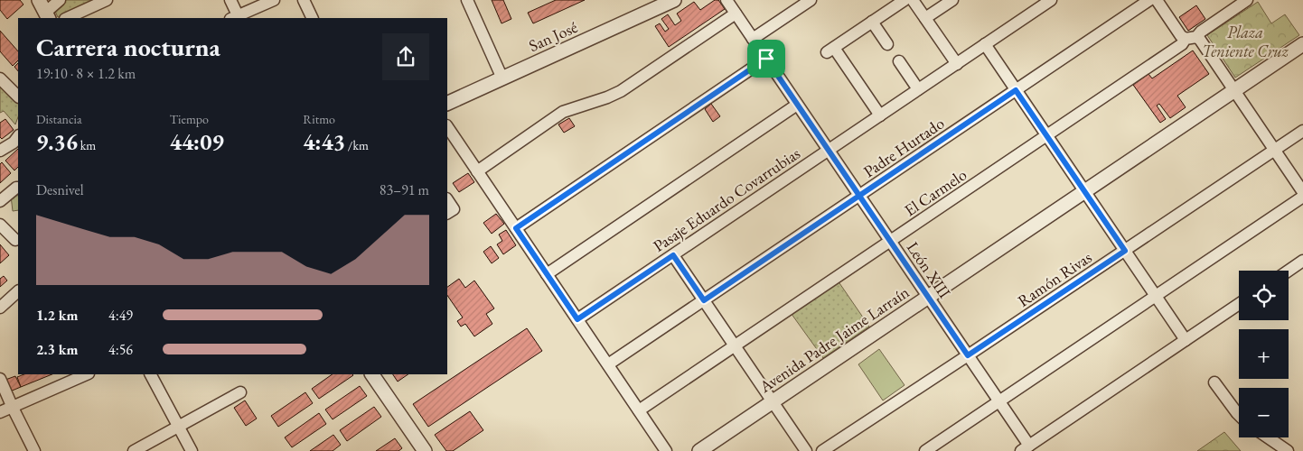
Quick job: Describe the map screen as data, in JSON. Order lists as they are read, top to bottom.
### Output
{
  "streets": {
    "street": [
      "San José",
      "Padre Hurtado",
      "El Carmelo",
      "Pasaje Eduardo Covarrubias",
      "León XIII",
      "Ramón Rivas",
      "Avenida Padre Jaime Larraín"
    ]
  },
  "crossings": [
    ["Padre Hurtado", "León XIII"],
    ["El Carmelo", "León XIII"],
    ["Pasaje Eduardo Covarrubias", "León XIII"],
    ["León XIII", "Ramón Rivas"],
    ["León XIII", "Avenida Padre Jaime Larraín"]
  ],
  "parks": ["Plaza Teniente Cruz"],
  "page": {
    "heading": ["Carrera nocturna", "19:10 · 8 × 1.2 km"],
    "stats": [
      ["Distancia", "9.36 km"],
      ["Tiempo", "44:09"],
      ["Ritmo", "4:43 /km"]
    ],
    "chart": ["Desnivel", "83–91 m"],
    "map_buttons": ["+", "−"],
    "list": [
      {
        "name": "1.2 km",
        "note": "4:49"
      },
      {
        "name": "2.3 km",
        "note": "4:56"
      }
    ]
  }
}
